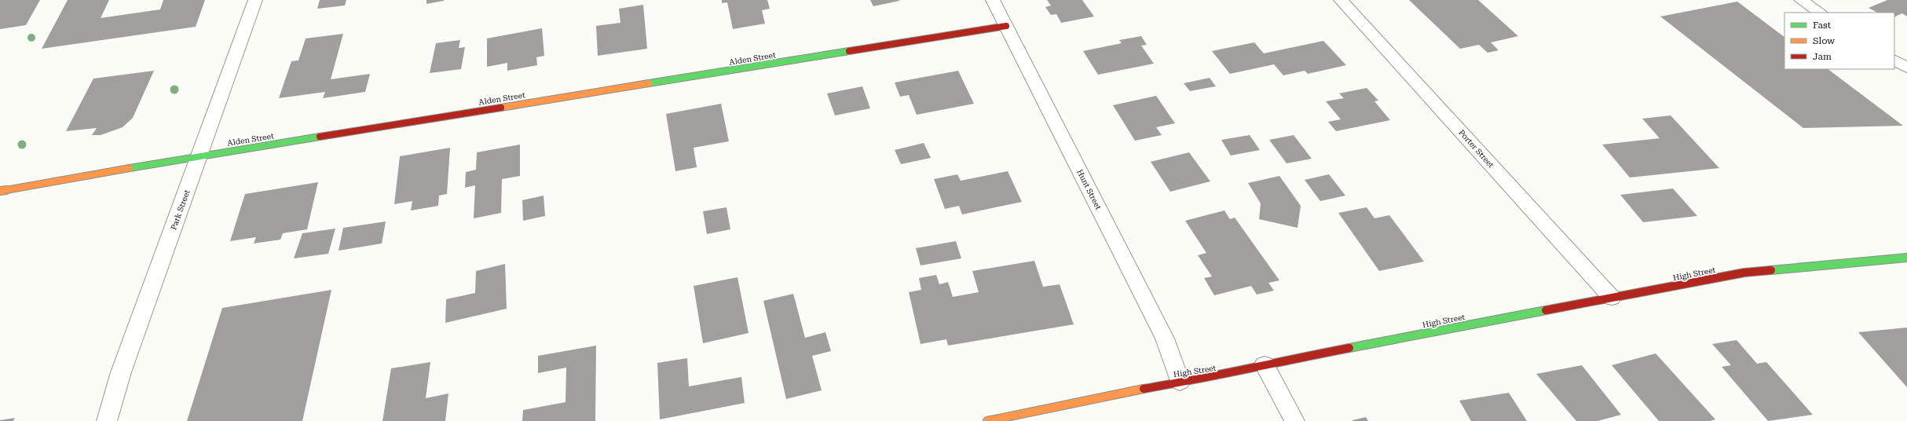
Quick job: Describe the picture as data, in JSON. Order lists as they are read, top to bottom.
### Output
{
  "streets": {
    "street": [
      "Alden Street",
      "Porter Street",
      "Hunt Street",
      "Park Street",
      "High Street"
    ]
  },
  "crossings": [
    ["Alden Street", "Hunt Street"],
    ["Alden Street", "Park Street"],
    ["Porter Street", "High Street"],
    ["Hunt Street", "High Street"]
  ],
  "legend": ["Fast", "Slow", "Jam"]
}
